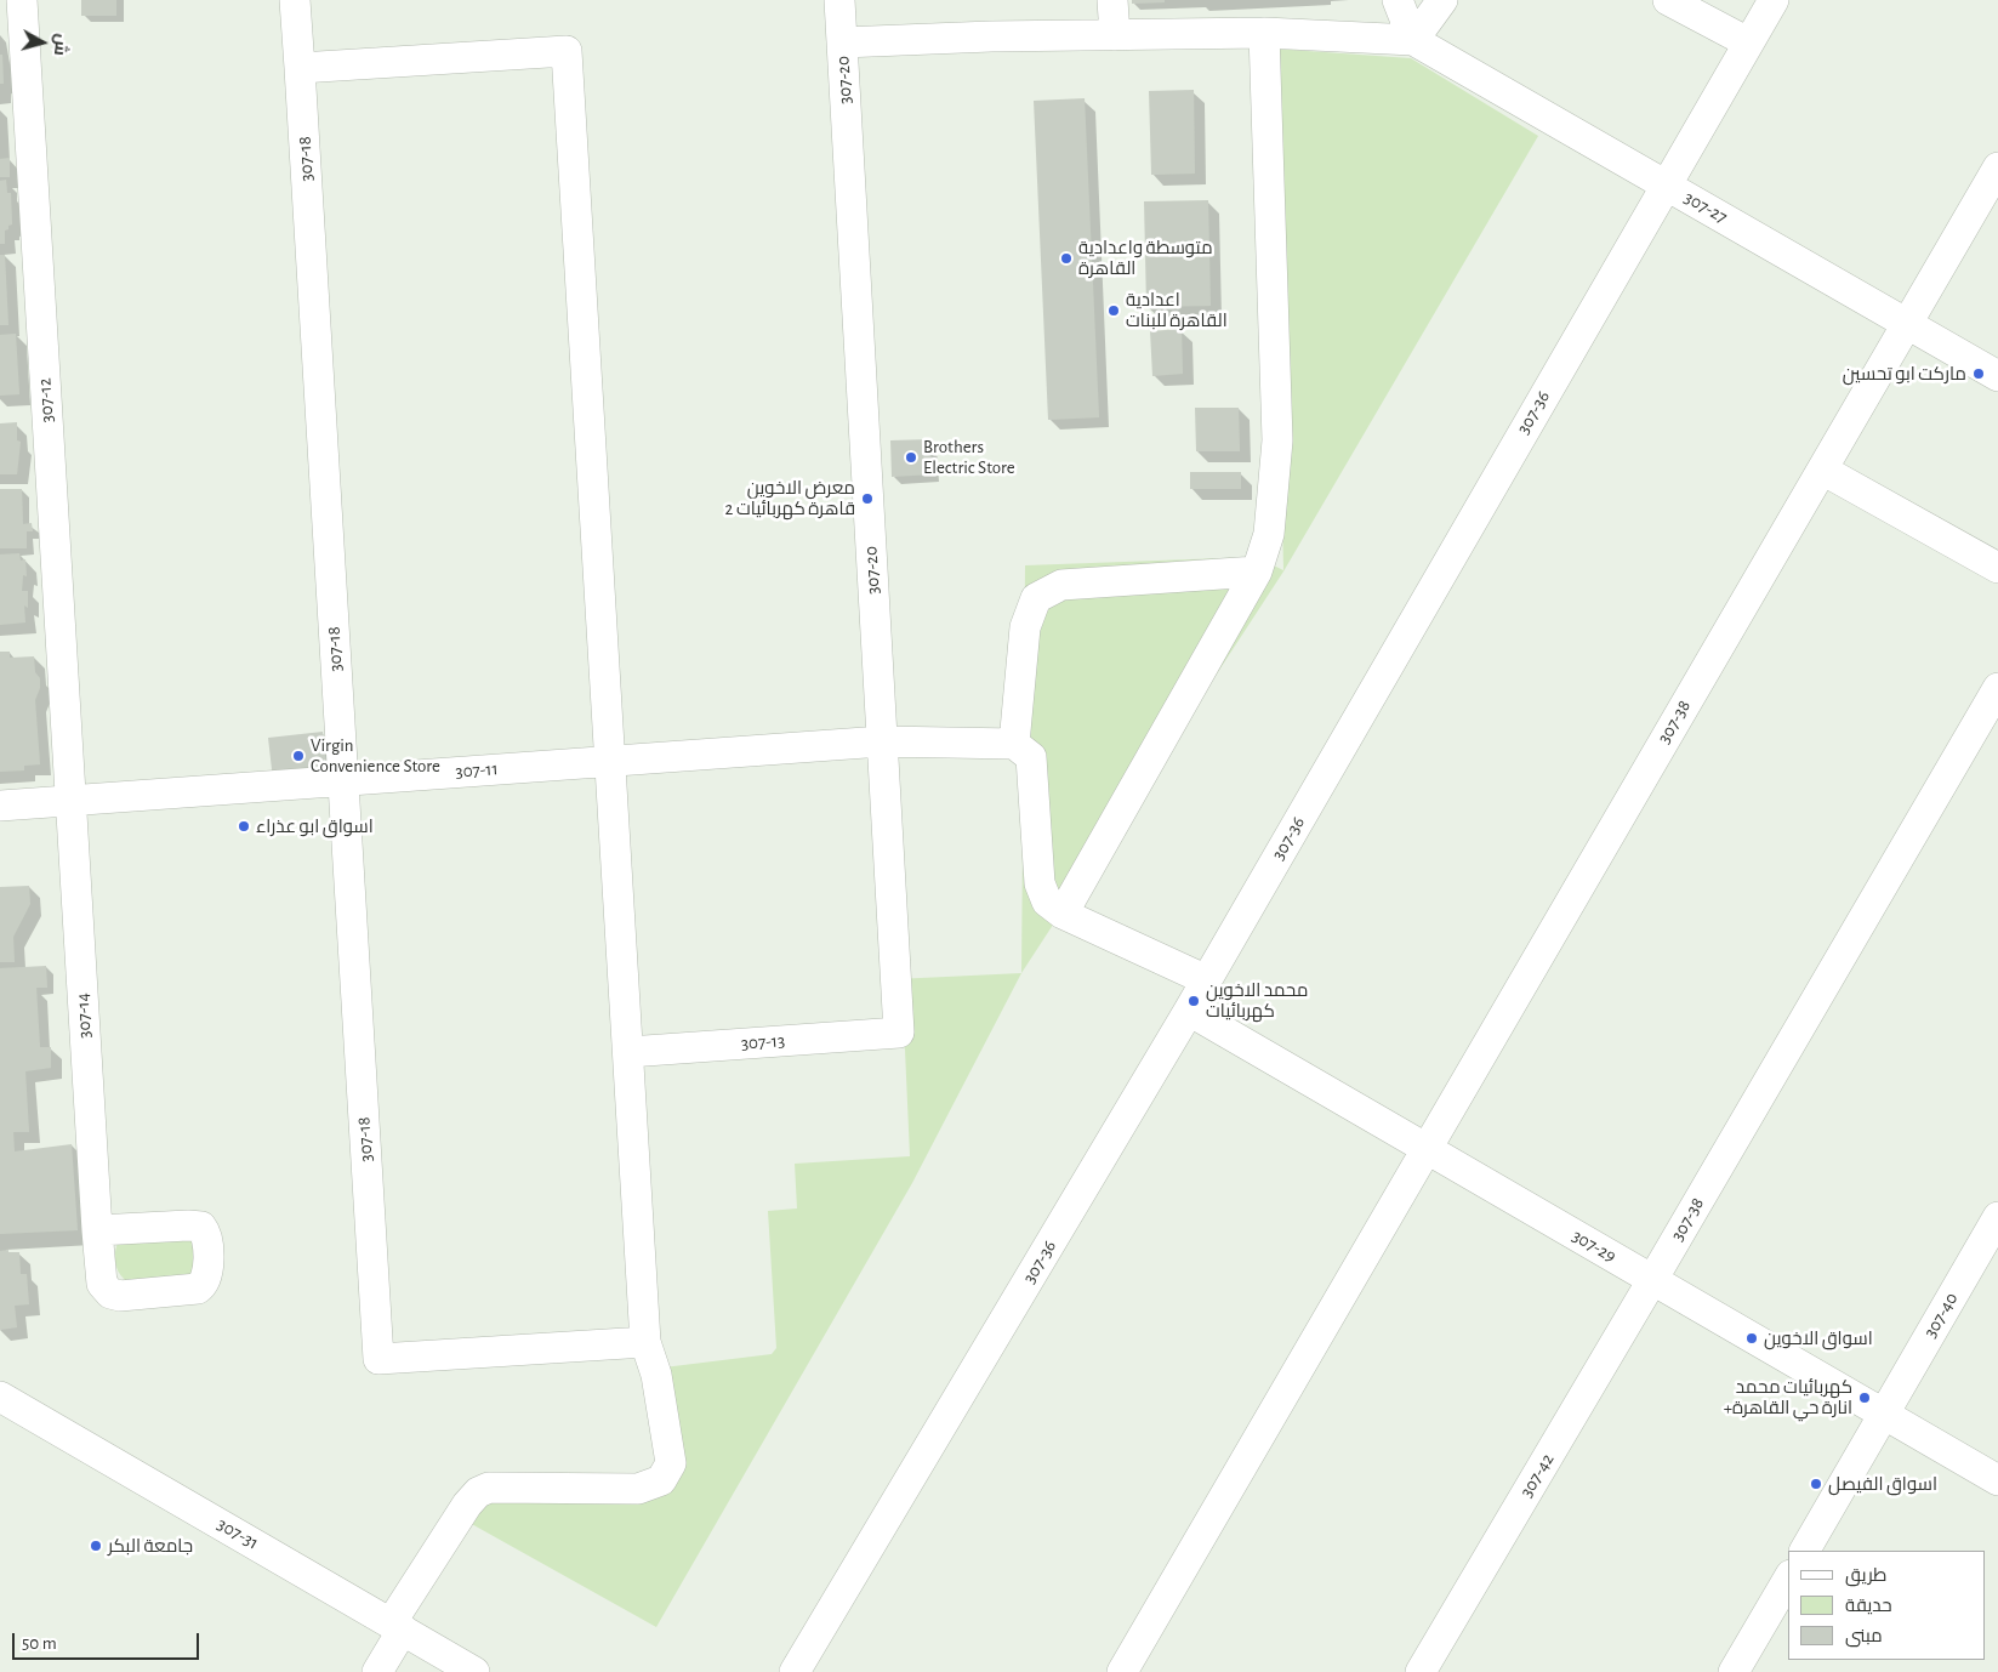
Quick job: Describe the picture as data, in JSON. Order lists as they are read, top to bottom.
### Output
{
  "streets": {
    "street": [
      "307-20",
      "307-18",
      "307-27",
      "307-12",
      "307-36",
      "307-38",
      "307-11",
      "307-14",
      "307-13",
      "307-29",
      "307-40",
      "307-42",
      "307-31"
    ]
  },
  "crossings": [
    ["307-20", "307-11"],
    ["307-20", "307-13"],
    ["307-18", "307-11"],
    ["307-27", "307-36"],
    ["307-27", "307-38"],
    ["307-12", "307-11"],
    ["307-12", "307-14"],
    ["307-36", "307-29"],
    ["307-38", "307-29"],
    ["307-38", "307-42"],
    ["307-11", "307-14"],
    ["307-29", "307-40"],
    ["307-29", "307-42"]
  ],
  "places": [
    "متوسطة واعدادية القاهرة",
    "اعدادية القاهرة للبنات",
    "ماركت ابو تحسين",
    "Brothers Electric Store",
    "معرض الاخوين قاهرة كهربائيات 2",
    "Virgin Convenience Store",
    "اسواق ابو عذراء",
    "محمد الاخوين كهربائيات",
    "اسواق الاخوين",
    "كهربائيات محمد +انارة حي القاهرة",
    "اسواق الفيصل",
    "جامعة البكر"
  ],
  "legend": ["طريق", "حديقة", "مبنى"],
  "scale_bar": "50 m",
  "north": "right"
}
